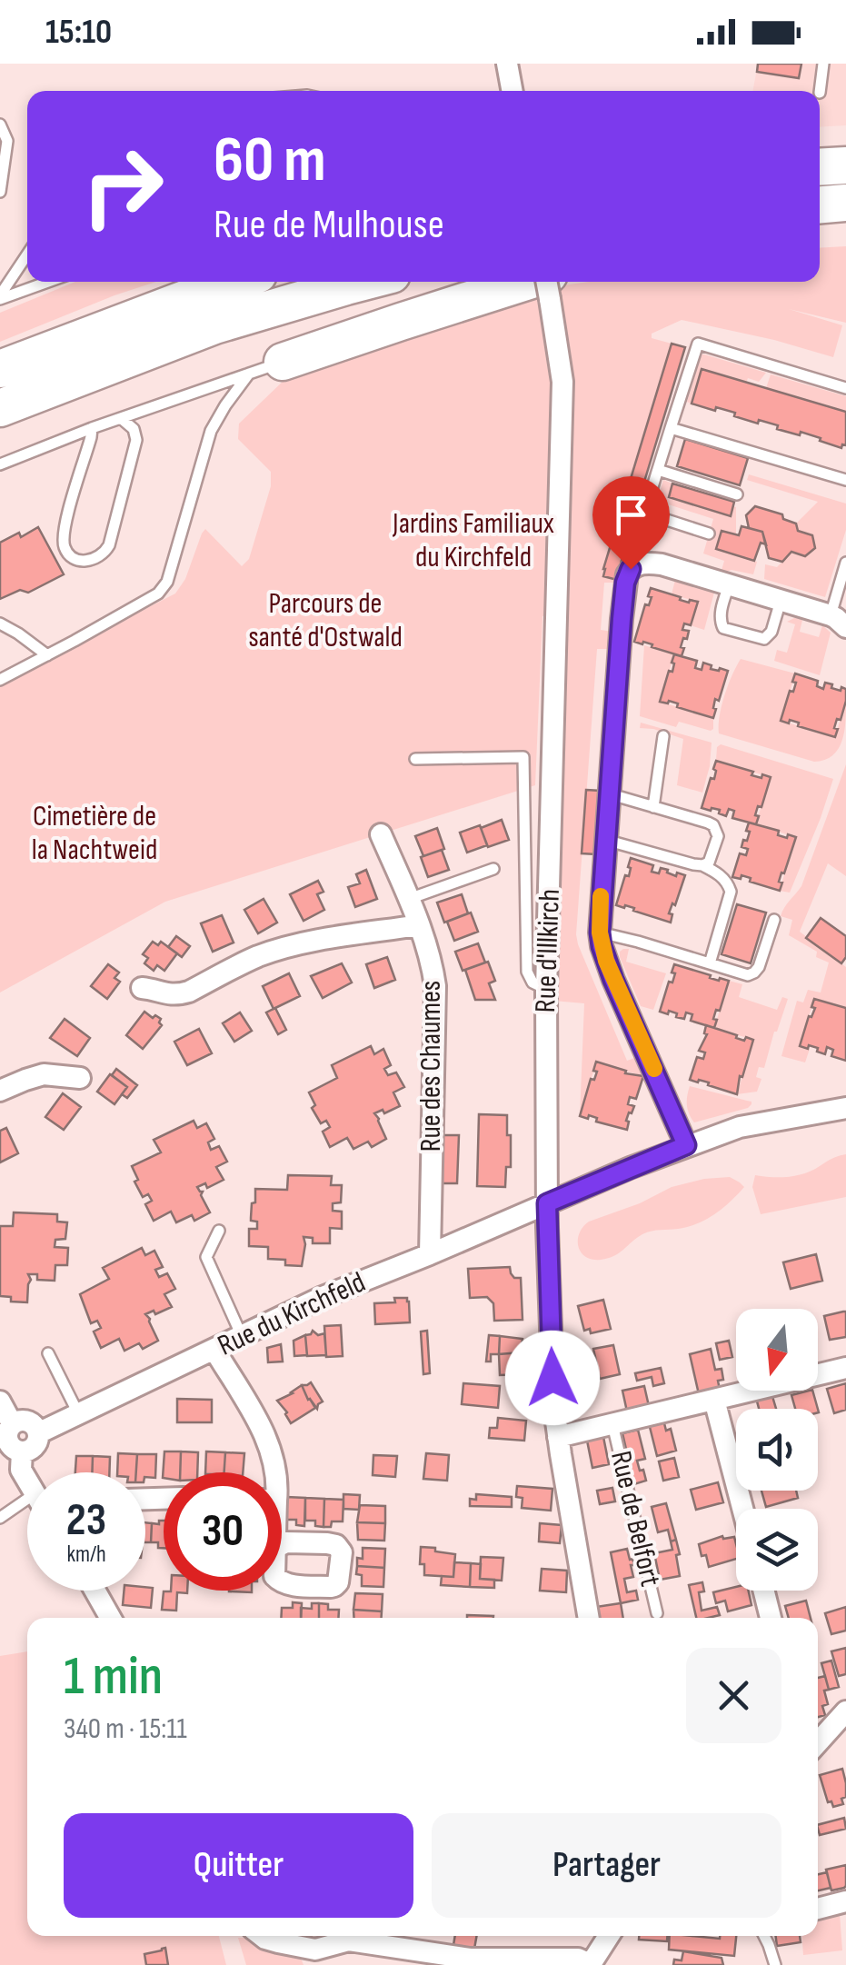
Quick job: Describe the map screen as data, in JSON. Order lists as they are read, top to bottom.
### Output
{
  "streets": {
    "street": [
      "Rue d'Illkirch",
      "Rue des Chaumes",
      "Rue du Kirchfeld",
      "Rue de Belfort"
    ]
  },
  "crossings": [
    ["Rue d'Illkirch", "Rue du Kirchfeld"],
    ["Rue d'Illkirch", "Rue de Belfort"],
    ["Rue des Chaumes", "Rue du Kirchfeld"]
  ],
  "parks": ["Jardins Familiaux du Kirchfeld", "Parcours de santé d'Ostwald", "Cimetière de la Nachtweid"],
  "north": "bottom",
  "page": {
    "status": "15:10",
    "turn": ["60 m", "Rue de Mulhouse"],
    "speed": "23 km/h",
    "limit": "30",
    "heading": ["1 min", "340 m · 15:11"],
    "buttons": ["Quitter", "Partager"]
  }
}
